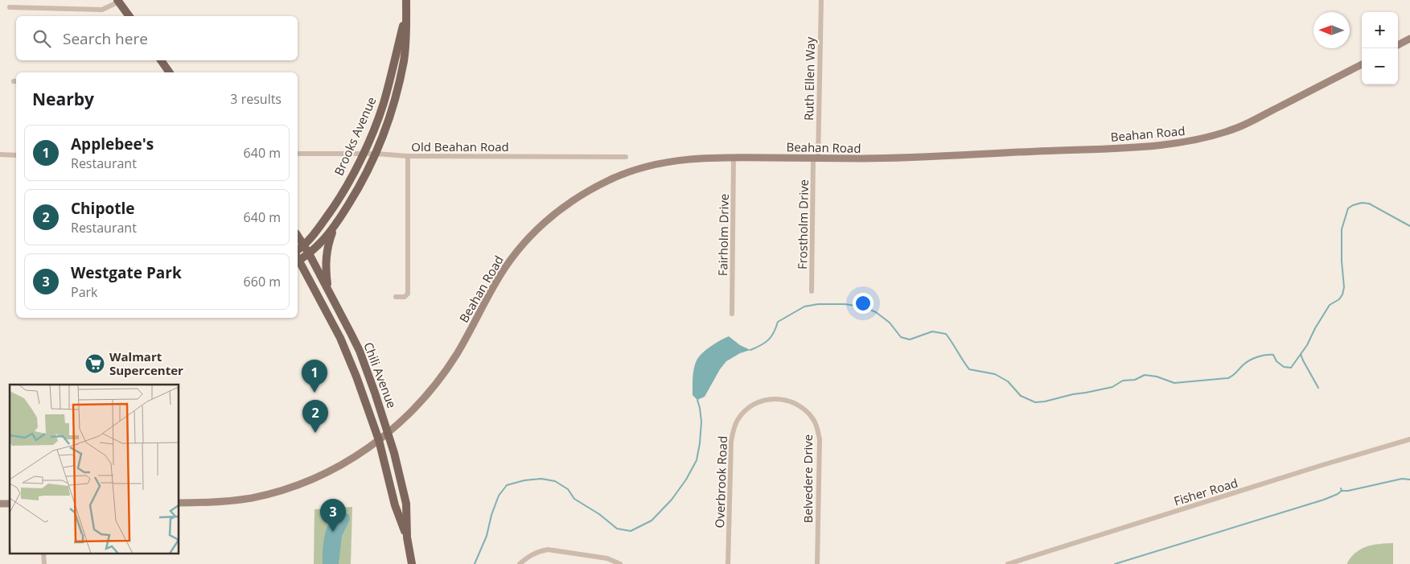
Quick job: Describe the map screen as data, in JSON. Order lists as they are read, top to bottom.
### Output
{
  "streets": {
    "main road": ["Brooks Avenue", "Chili Avenue"],
    "street": [
      "Ruth Ellen Way",
      "Beahan Road",
      "Old Beahan Road",
      "Frostholm Drive",
      "Fairholm Drive",
      "Belvedere Drive",
      "Overbrook Road",
      "Fisher Road"
    ]
  },
  "crossings": [
    ["Ruth Ellen Way", "Beahan Road"],
    ["Ruth Ellen Way", "Frostholm Drive"],
    ["Beahan Road", "Frostholm Drive"],
    ["Beahan Road", "Fairholm Drive"],
    ["Beahan Road", "Chili Avenue"],
    ["Brooks Avenue", "Old Beahan Road"],
    ["Brooks Avenue", "Chili Avenue"],
    ["Belvedere Drive", "Overbrook Road"]
  ],
  "places": {
    "supermarket": ["Walmart Supercenter"]
  },
  "north": "left",
  "page": {
    "map_buttons": ["+", "−"],
    "search": "Search here",
    "heading": ["Nearby", "3 results"],
    "list": [
      {
        "mark": "1",
        "name": "Applebee's",
        "note": "Restaurant",
        "value": "640 m"
      },
      {
        "mark": "2",
        "name": "Chipotle",
        "note": "Restaurant",
        "value": "640 m"
      },
      {
        "mark": "3",
        "name": "Westgate Park",
        "note": "Park",
        "value": "660 m"
      }
    ],
    "pins": ["1", "2", "3"]
  }
}
